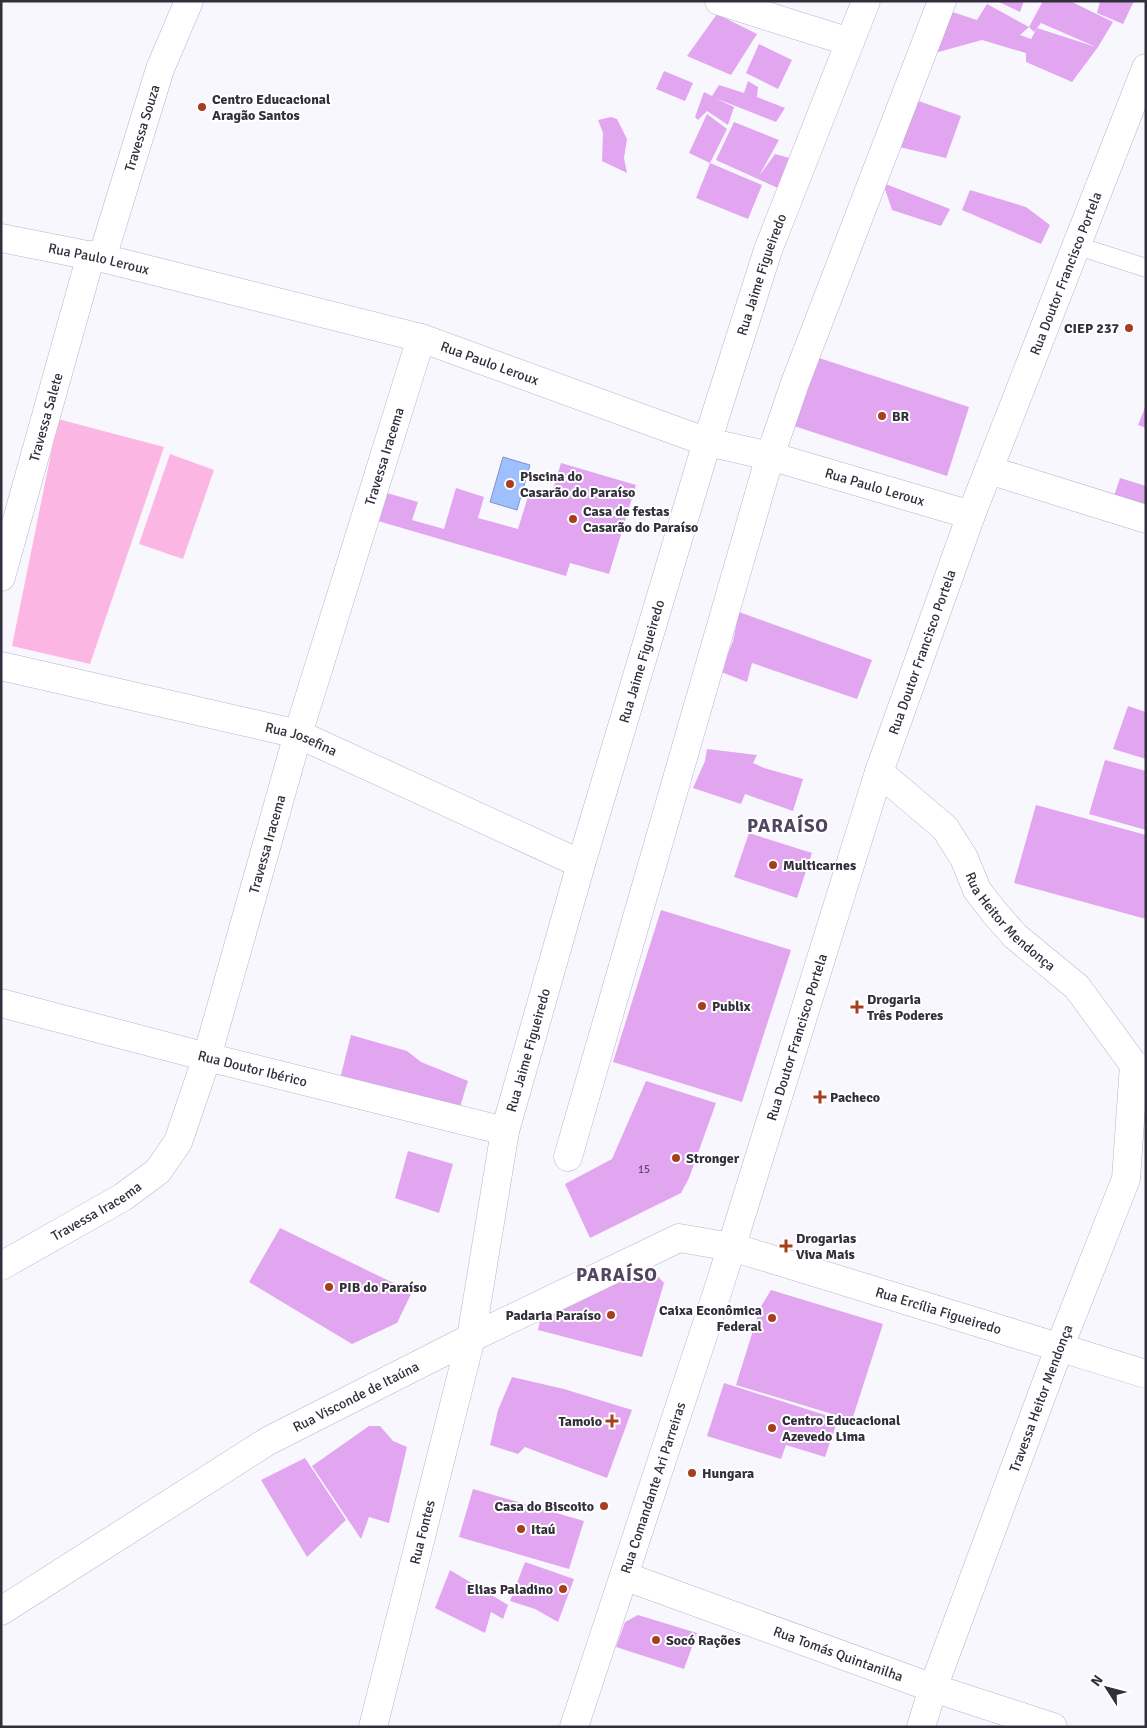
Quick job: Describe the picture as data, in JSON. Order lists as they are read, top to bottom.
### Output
{
  "streets": {
    "street": [
      "Travessa Souza",
      "Rua Paulo Leroux",
      "Rua Doutor Francisco Portela",
      "Rua Jaime Figueiredo",
      "Travessa Salete",
      "Travessa Iracema",
      "Rua Josefina",
      "Rua Heitor Mendonça",
      "Rua Doutor Ibérico",
      "Rua Ercília Figueiredo",
      "Rua Visconde de Itaúna",
      "Travessa Heitor Mendonça",
      "Rua Comandante Ari Parreiras",
      "Rua Fontes",
      "Rua Tomás Quintanilha"
    ]
  },
  "crossings": [
    ["Travessa Souza", "Rua Paulo Leroux"],
    ["Travessa Souza", "Travessa Salete"],
    ["Rua Paulo Leroux", "Rua Doutor Francisco Portela"],
    ["Rua Paulo Leroux", "Rua Jaime Figueiredo"],
    ["Rua Paulo Leroux", "Travessa Salete"],
    ["Rua Paulo Leroux", "Travessa Iracema"],
    ["Rua Doutor Francisco Portela", "Rua Heitor Mendonça"],
    ["Rua Doutor Francisco Portela", "Rua Ercília Figueiredo"],
    ["Rua Doutor Francisco Portela", "Rua Visconde de Itaúna"],
    ["Rua Doutor Francisco Portela", "Rua Comandante Ari Parreiras"],
    ["Rua Jaime Figueiredo", "Rua Josefina"],
    ["Rua Jaime Figueiredo", "Rua Doutor Ibérico"],
    ["Rua Jaime Figueiredo", "Rua Visconde de Itaúna"],
    ["Rua Jaime Figueiredo", "Rua Fontes"],
    ["Travessa Iracema", "Rua Josefina"],
    ["Travessa Iracema", "Rua Doutor Ibérico"],
    ["Rua Heitor Mendonça", "Travessa Heitor Mendonça"],
    ["Rua Ercília Figueiredo", "Rua Visconde de Itaúna"],
    ["Rua Ercília Figueiredo", "Travessa Heitor Mendonça"],
    ["Rua Ercília Figueiredo", "Rua Comandante Ari Parreiras"],
    ["Rua Visconde de Itaúna", "Rua Comandante Ari Parreiras"],
    ["Rua Visconde de Itaúna", "Rua Fontes"],
    ["Travessa Heitor Mendonça", "Rua Tomás Quintanilha"],
    ["Rua Comandante Ari Parreiras", "Rua Tomás Quintanilha"]
  ],
  "districts": ["PARAÍSO", "PARAÍSO"],
  "places": {
    "other": [
      "Centro Educacional Aragão Santos",
      "CIEP 237",
      "BR",
      "Piscina do Casarão do Paraíso",
      "Casa de festas Casarão do Paraíso",
      "Multicarnes",
      "Publix",
      "Stronger",
      "PIB do Paraíso",
      "Padaria Paraíso",
      "Caixa Econômica Federal",
      "Centro Educacional Azevedo Lima",
      "Hungara",
      "Casa do Biscoito",
      "Itaú",
      "Elias Paladino",
      "Socó Rações"
    ],
    "health": [
      "Drogaria Três Poderes",
      "Pacheco",
      "Drogarias Viva Mais",
      "Tamoio"
    ]
  },
  "house_numbers": ["15"],
  "north": "top left"
}
